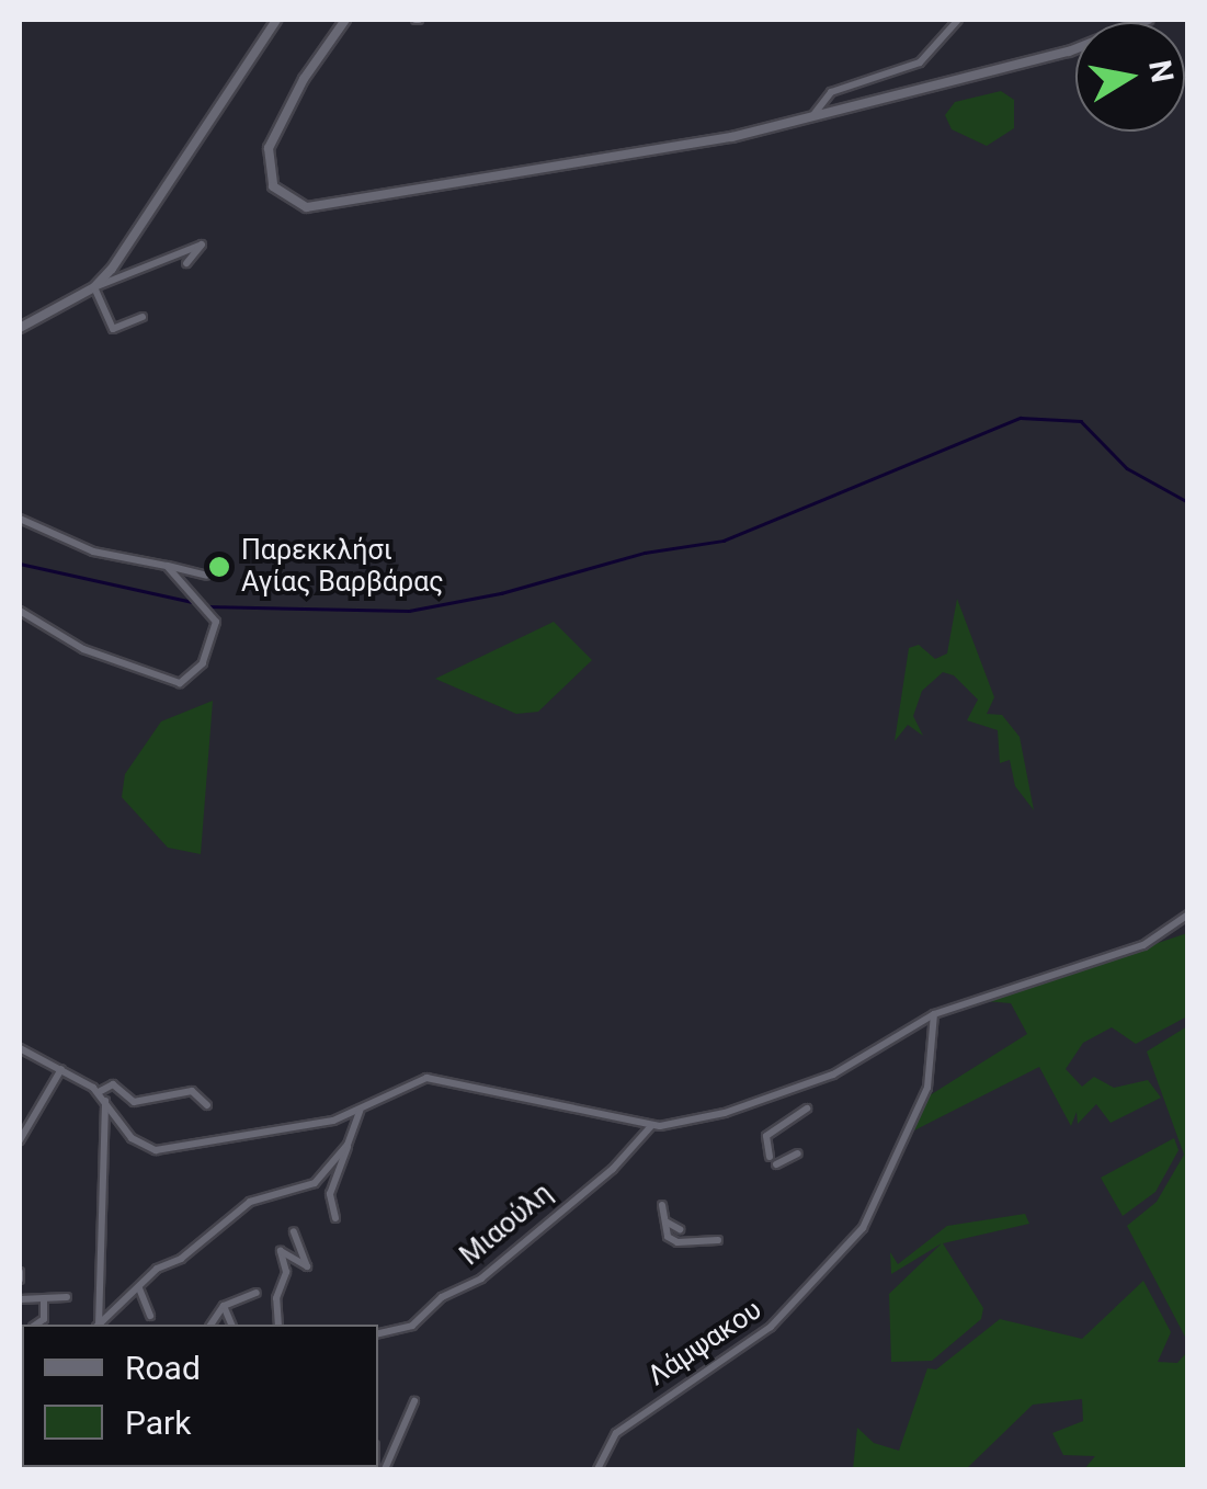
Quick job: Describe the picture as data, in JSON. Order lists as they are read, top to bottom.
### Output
{
  "streets": {
    "street": ["Μιαούλη", "Λάμψακου"]
  },
  "places": ["Παρεκκλήσι Αγίας Βαρβάρας"],
  "legend": ["Road", "Park"],
  "north": "right"
}
